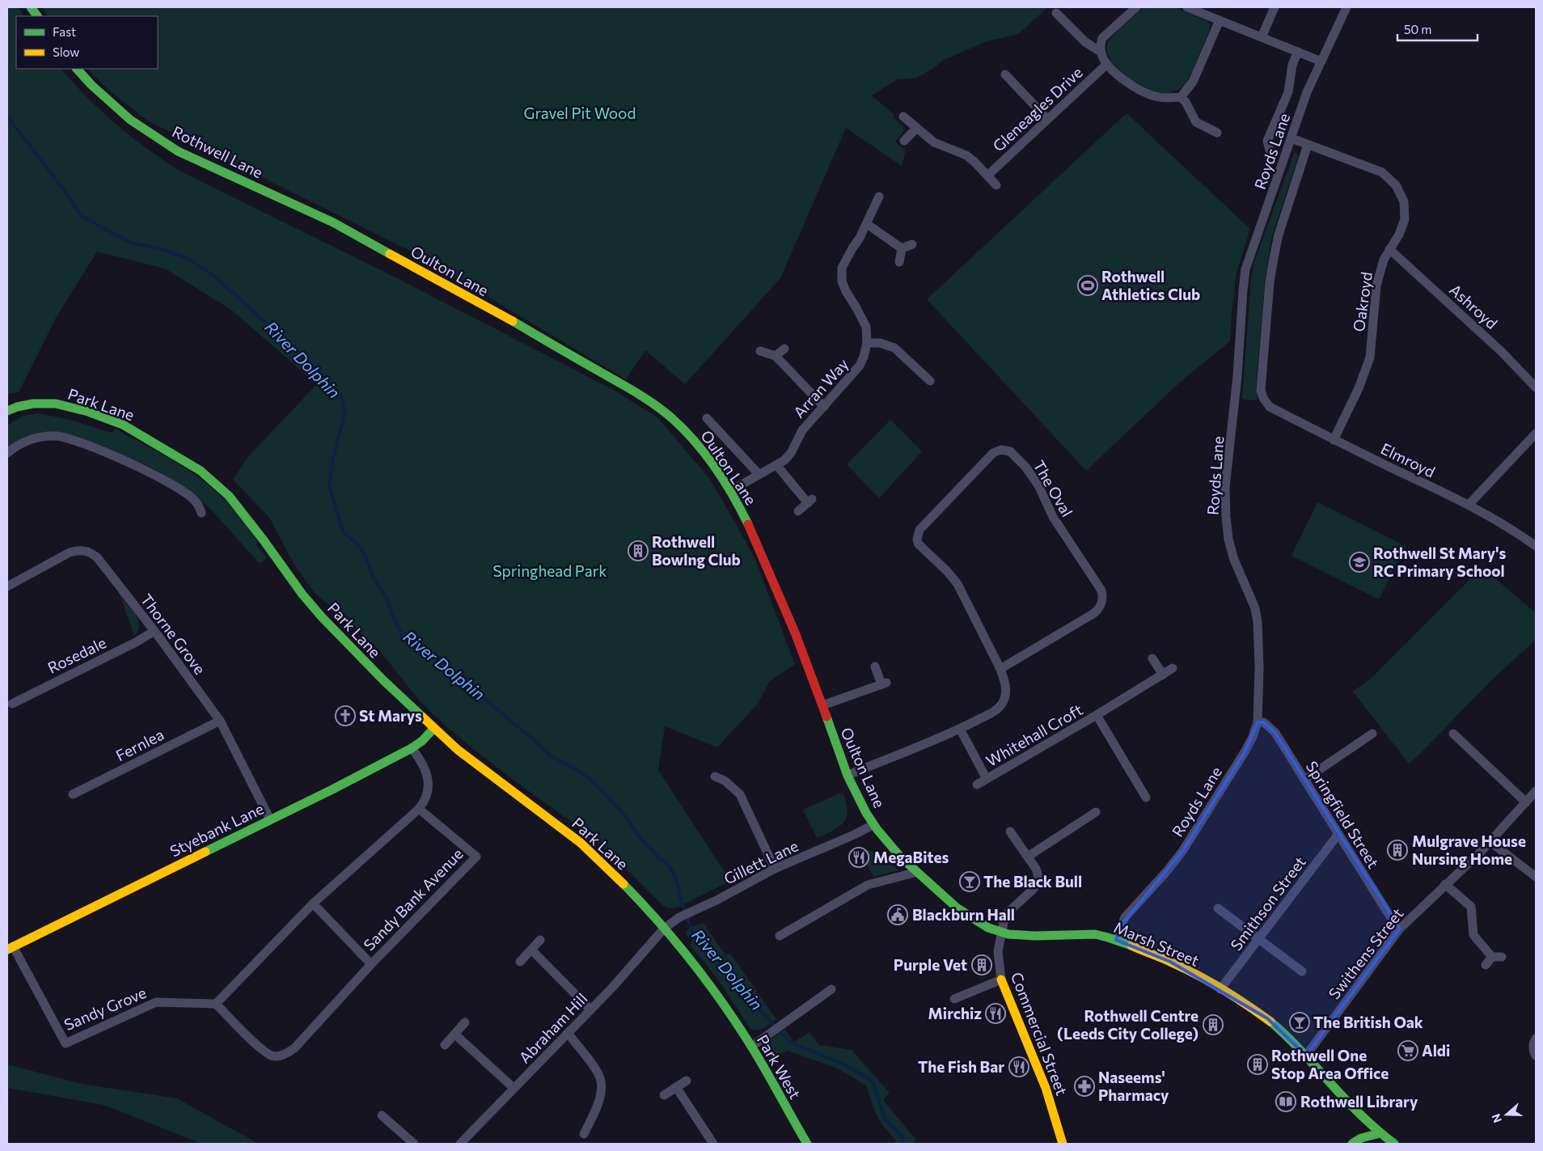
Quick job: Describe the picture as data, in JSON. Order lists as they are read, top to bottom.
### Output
{
  "streets": {
    "main road": [
      "Rothwell Lane",
      "Oulton Lane",
      "Park Lane",
      "Styebank Lane",
      "Marsh Street",
      "Commercial Street",
      "Park West"
    ],
    "street": [
      "Gleneagles Drive",
      "Royds Lane",
      "Oakroyd",
      "Ashroyd",
      "Arran Way",
      "Elmroyd",
      "The Oval",
      "Thorne Grove",
      "Rosedale",
      "Whitehall Croft",
      "Fernlea",
      "Springfield Street",
      "Gillett Lane",
      "Sandy Bank Avenue",
      "Smithson Street",
      "Swithens Street",
      "Sandy Grove",
      "Abraham Hill"
    ]
  },
  "crossings": [
    ["Royds Lane", "Oakroyd"],
    ["Royds Lane", "Elmroyd"],
    ["Royds Lane", "Springfield Street"],
    ["Royds Lane", "Marsh Street"],
    ["Rothwell Lane", "Oulton Lane"],
    ["Oulton Lane", "Arran Way"],
    ["Oulton Lane", "The Oval"],
    ["Oulton Lane", "Gillett Lane"],
    ["Oulton Lane", "Marsh Street"],
    ["Oakroyd", "Ashroyd"],
    ["Oakroyd", "Elmroyd"],
    ["Park Lane", "Styebank Lane"],
    ["Park Lane", "Gillett Lane"],
    ["Park Lane", "Abraham Hill"],
    ["Park Lane", "Park West"],
    ["The Oval", "Whitehall Croft"],
    ["Thorne Grove", "Rosedale"],
    ["Thorne Grove", "Fernlea"],
    ["Thorne Grove", "Styebank Lane"],
    ["Springfield Street", "Smithson Street"],
    ["Springfield Street", "Swithens Street"],
    ["Styebank Lane", "Sandy Grove"],
    ["Gillett Lane", "Marsh Street"],
    ["Gillett Lane", "Abraham Hill"],
    ["Gillett Lane", "Park West"],
    ["Sandy Bank Avenue", "Sandy Grove"],
    ["Smithson Street", "Marsh Street"],
    ["Marsh Street", "Swithens Street"],
    ["Marsh Street", "Commercial Street"],
    ["Abraham Hill", "Park West"]
  ],
  "water": ["River Dolphin"],
  "parks": ["Gravel Pit Wood", "Springhead Park"],
  "places": {
    "sports": ["Rothwell Athletics Club"],
    "building": [
      "Rothwell Bowlng Club",
      "Mulgrave House Nursing Home",
      "Purple Vet",
      "Rothwell Centre (Leeds City College)",
      "Rothwell One Stop Area Office"
    ],
    "school or university": ["Rothwell St Mary's RC Primary School"],
    "church": ["St Marys"],
    "restaurant": ["MegaBites", "Mirchiz", "The Fish Bar"],
    "bar": ["The Black Bull", "The British Oak"],
    "public building": ["Blackburn Hall"],
    "supermarket": ["Aldi"],
    "pharmacy": ["Naseems' Pharmacy"],
    "library": ["Rothwell Library"]
  },
  "legend": ["Fast", "Slow"],
  "scale_bar": "50 m",
  "north": "left"
}
